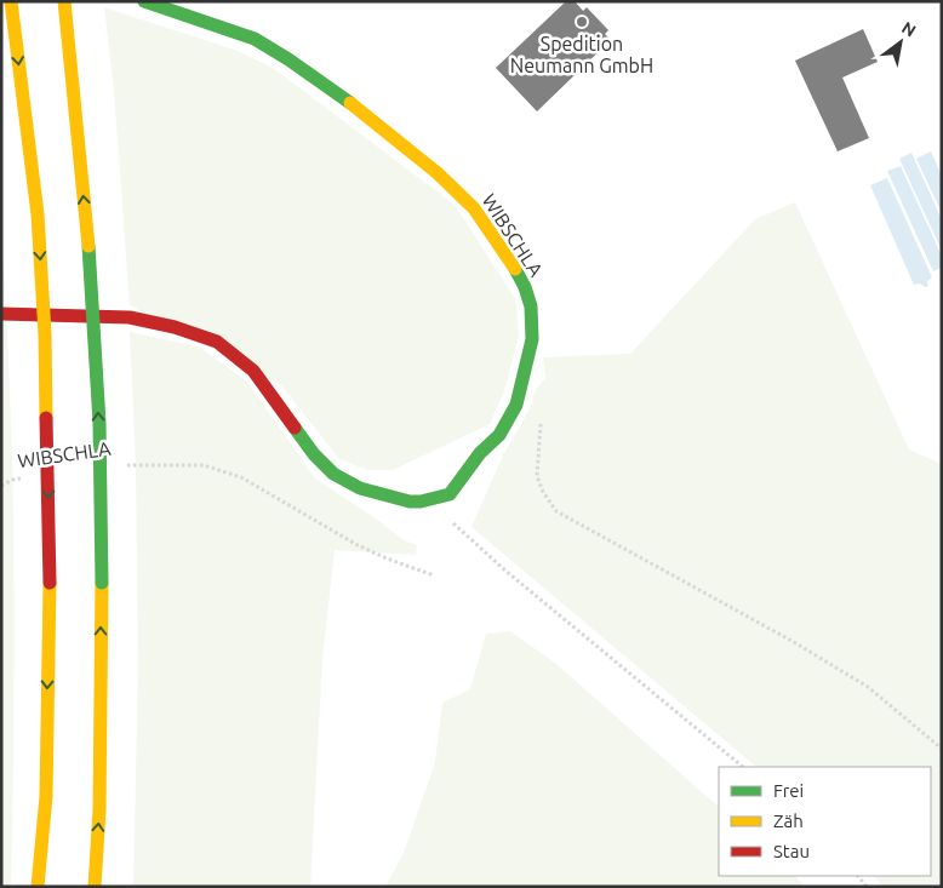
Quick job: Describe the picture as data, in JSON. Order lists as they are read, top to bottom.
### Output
{
  "streets": {
    "main road": ["WIBSCHLA"]
  },
  "places": ["Spedition Neumann GmbH"],
  "legend": ["Frei", "Zäh", "Stau"],
  "north": "top right"
}
